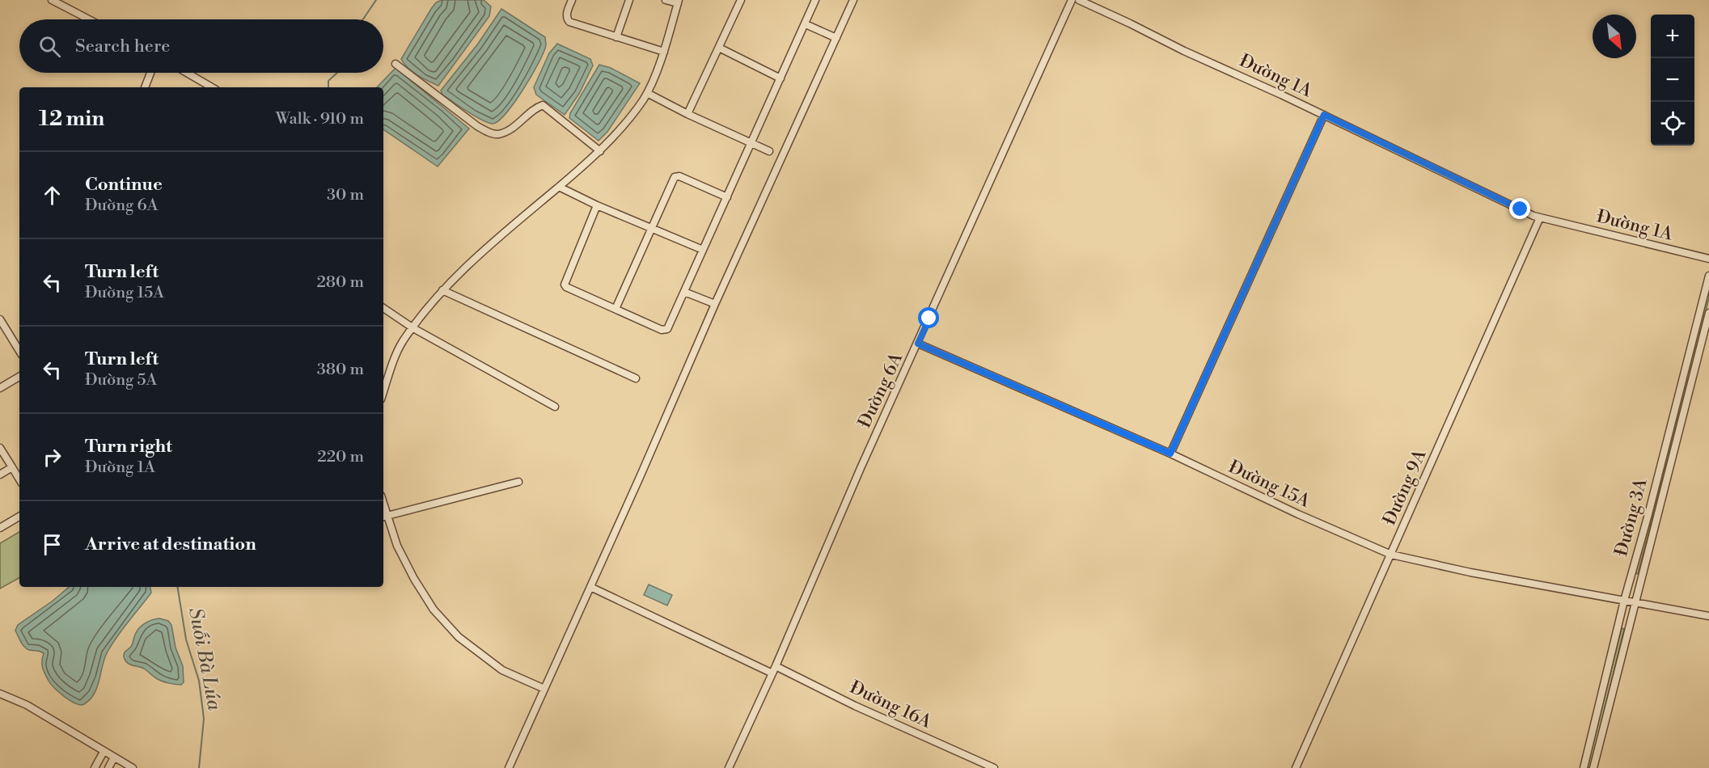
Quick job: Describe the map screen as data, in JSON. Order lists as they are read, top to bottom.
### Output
{
  "streets": {
    "street": [
      "Đường 1A",
      "Đường 6A",
      "Đường 15A",
      "Đường 9A",
      "Đường 3A",
      "Đường 16A"
    ]
  },
  "crossings": [
    ["Đường 1A", "Đường 9A"],
    ["Đường 6A", "Đường 15A"],
    ["Đường 6A", "Đường 16A"],
    ["Đường 15A", "Đường 9A"],
    ["Đường 15A", "Đường 3A"]
  ],
  "water": ["Suối Bà Lúa"],
  "north": "bottom right",
  "page": {
    "map_buttons": ["+", "−"],
    "search": "Search here",
    "heading": ["12 min", "Walk · 910 m"],
    "list": [
      ["Continue", "Đường 6A", "30 m"],
      ["Turn left", "Đường 15A", "280 m"],
      ["Turn left", "Đường 5A", "380 m"],
      ["Turn right", "Đường 1A", "220 m"],
      "Arrive at destination"
    ]
  }
}
